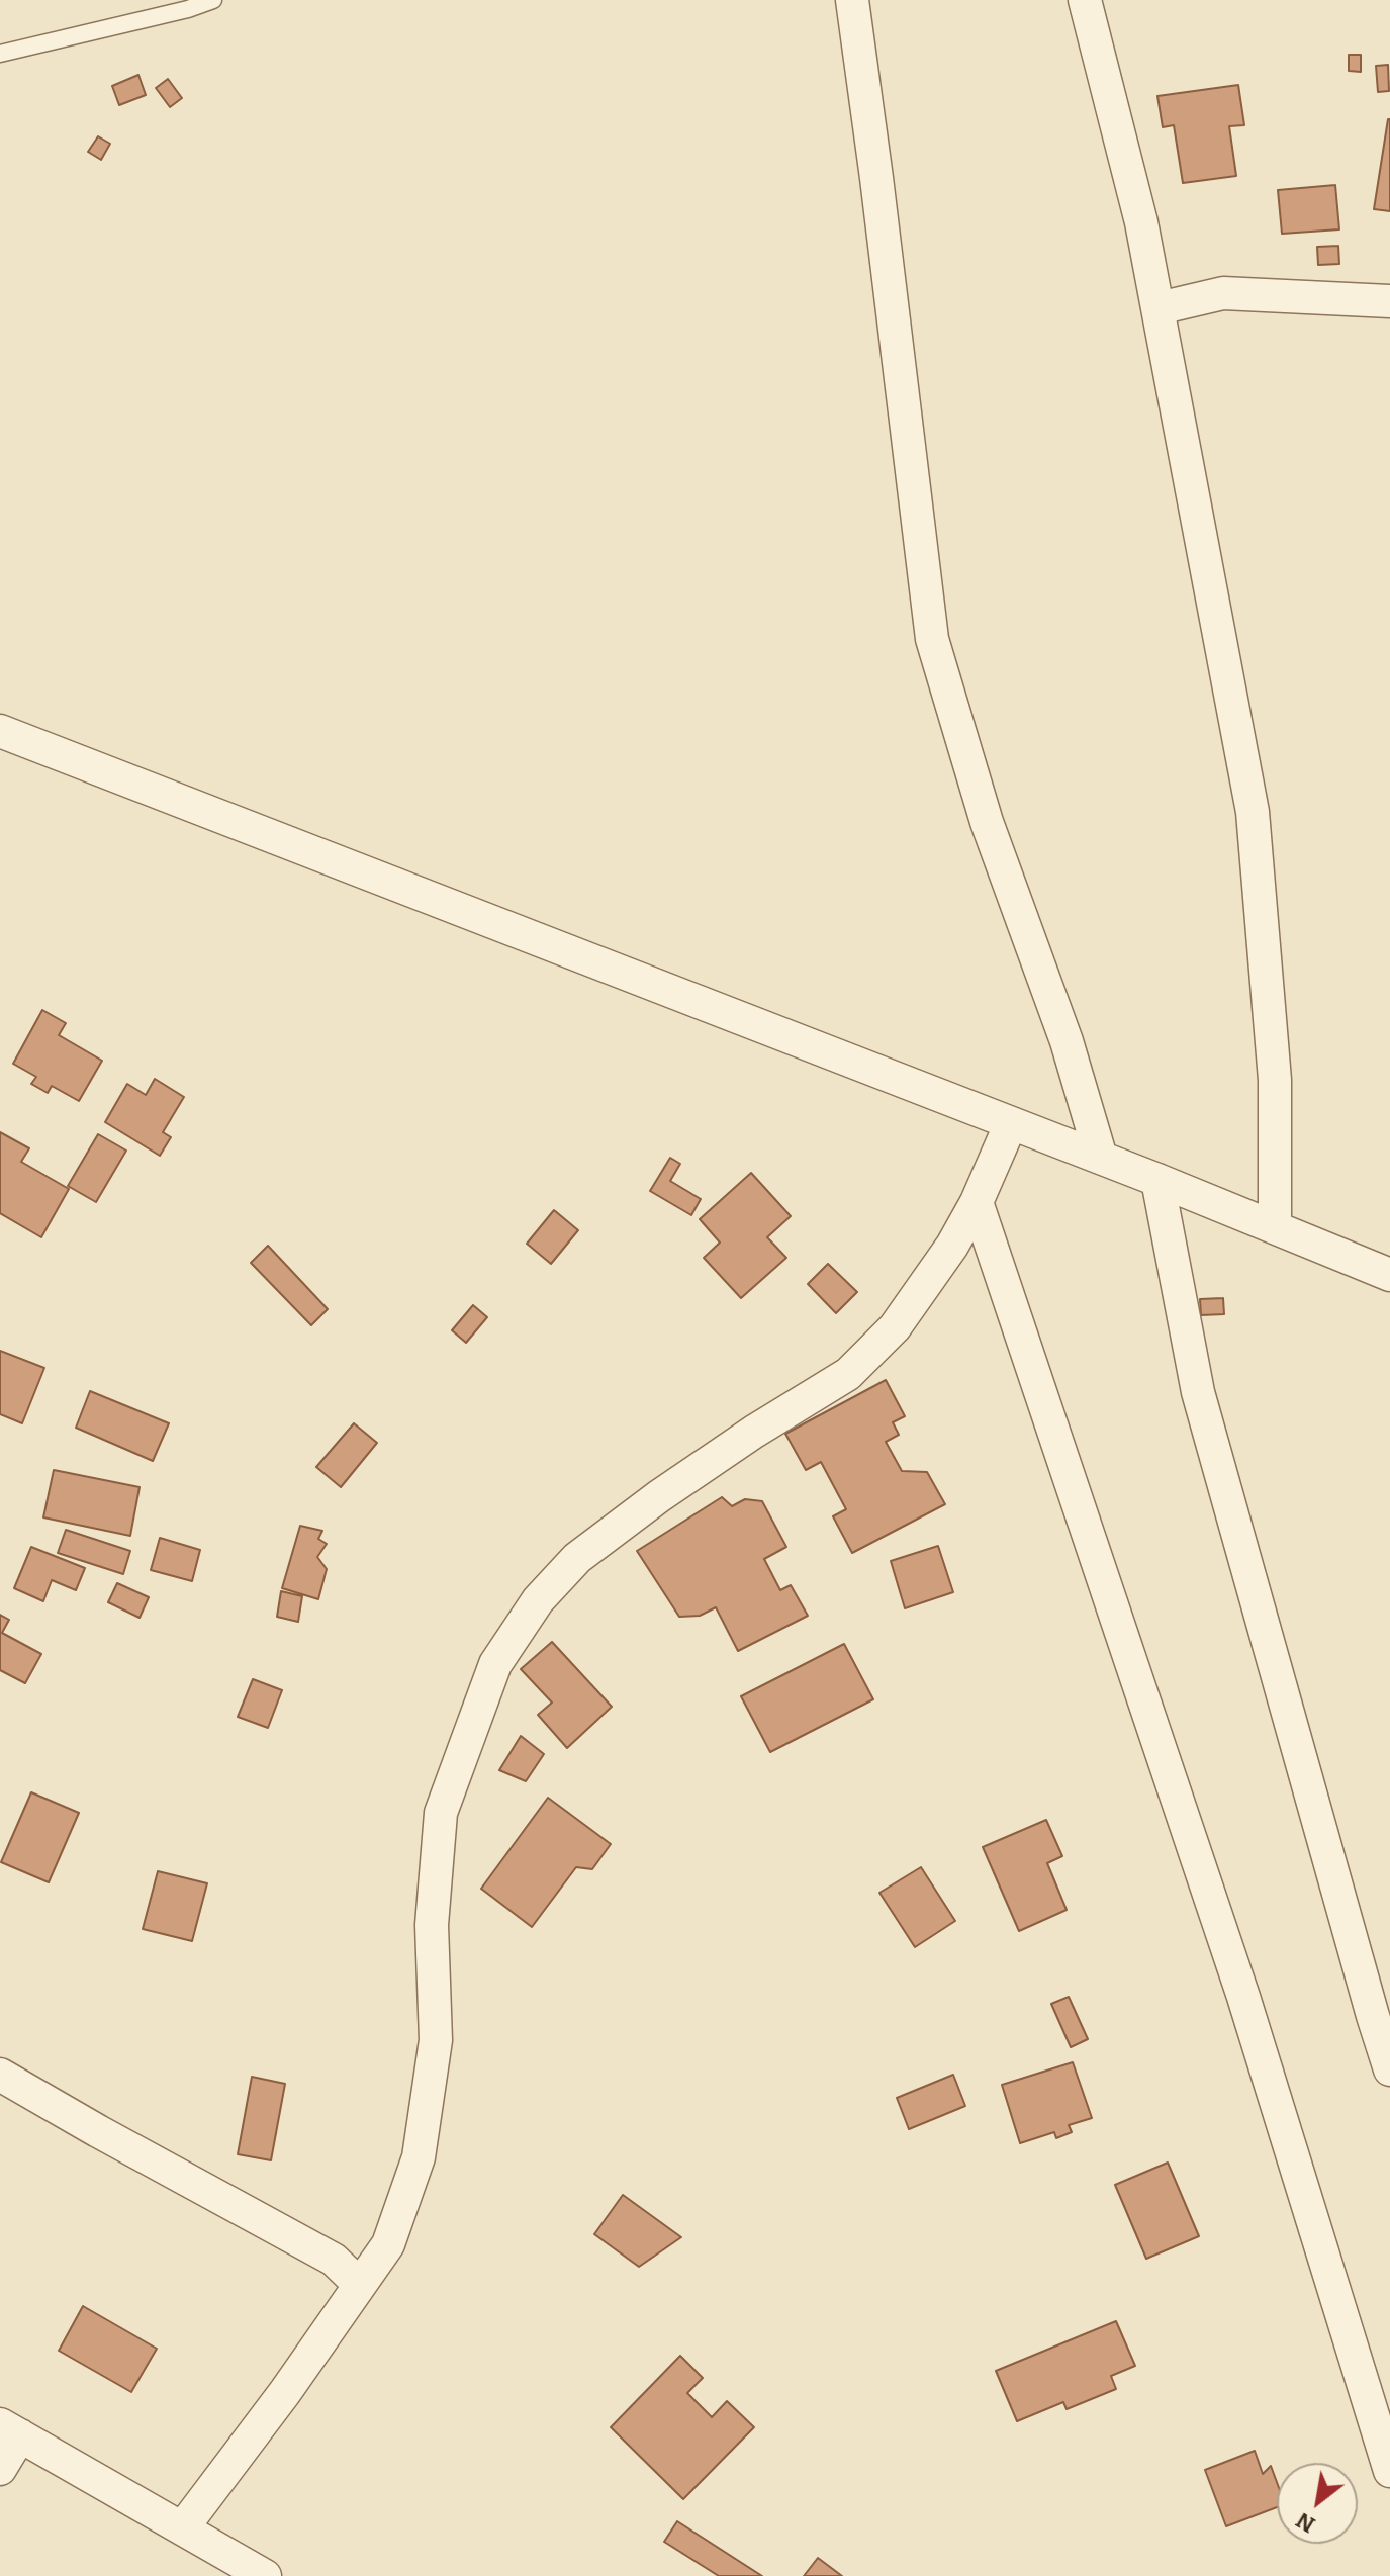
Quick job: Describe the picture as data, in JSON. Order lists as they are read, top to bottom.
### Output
{
  "north": "bottom left"
}
